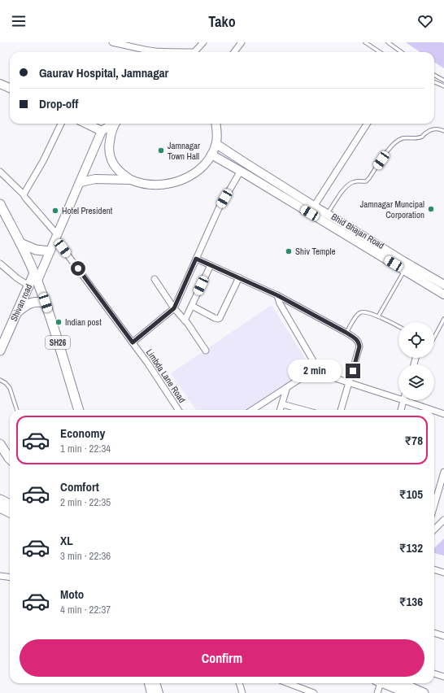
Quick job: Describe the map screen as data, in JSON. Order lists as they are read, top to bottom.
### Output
{
  "streets": {
    "main road": ["Bhid Bhajan Road", "Shivan road", "SH26"],
    "street": ["Limbda Lane Road"]
  },
  "crossings": [
    ["Shivan road", "SH26"]
  ],
  "places": [
    "Jamnagar Town Hall",
    "Jamnagar Muncipal Corporation",
    "Hotel President",
    "Shiv Temple",
    "Indian post"
  ],
  "page": {
    "header": "Tako",
    "banner": ["Gaurav Hospital, Jamnagar", "Drop-off"],
    "bubble": "2 min",
    "list": [
      {
        "name": "Economy",
        "note": "1 min · 22:34",
        "value": "₹78"
      },
      {
        "name": "Comfort",
        "note": "2 min · 22:35",
        "value": "₹105"
      },
      {
        "name": "XL",
        "note": "3 min · 22:36",
        "value": "₹132"
      },
      {
        "name": "Moto",
        "note": "4 min · 22:37",
        "value": "₹136"
      }
    ],
    "buttons": "Confirm"
  }
}
